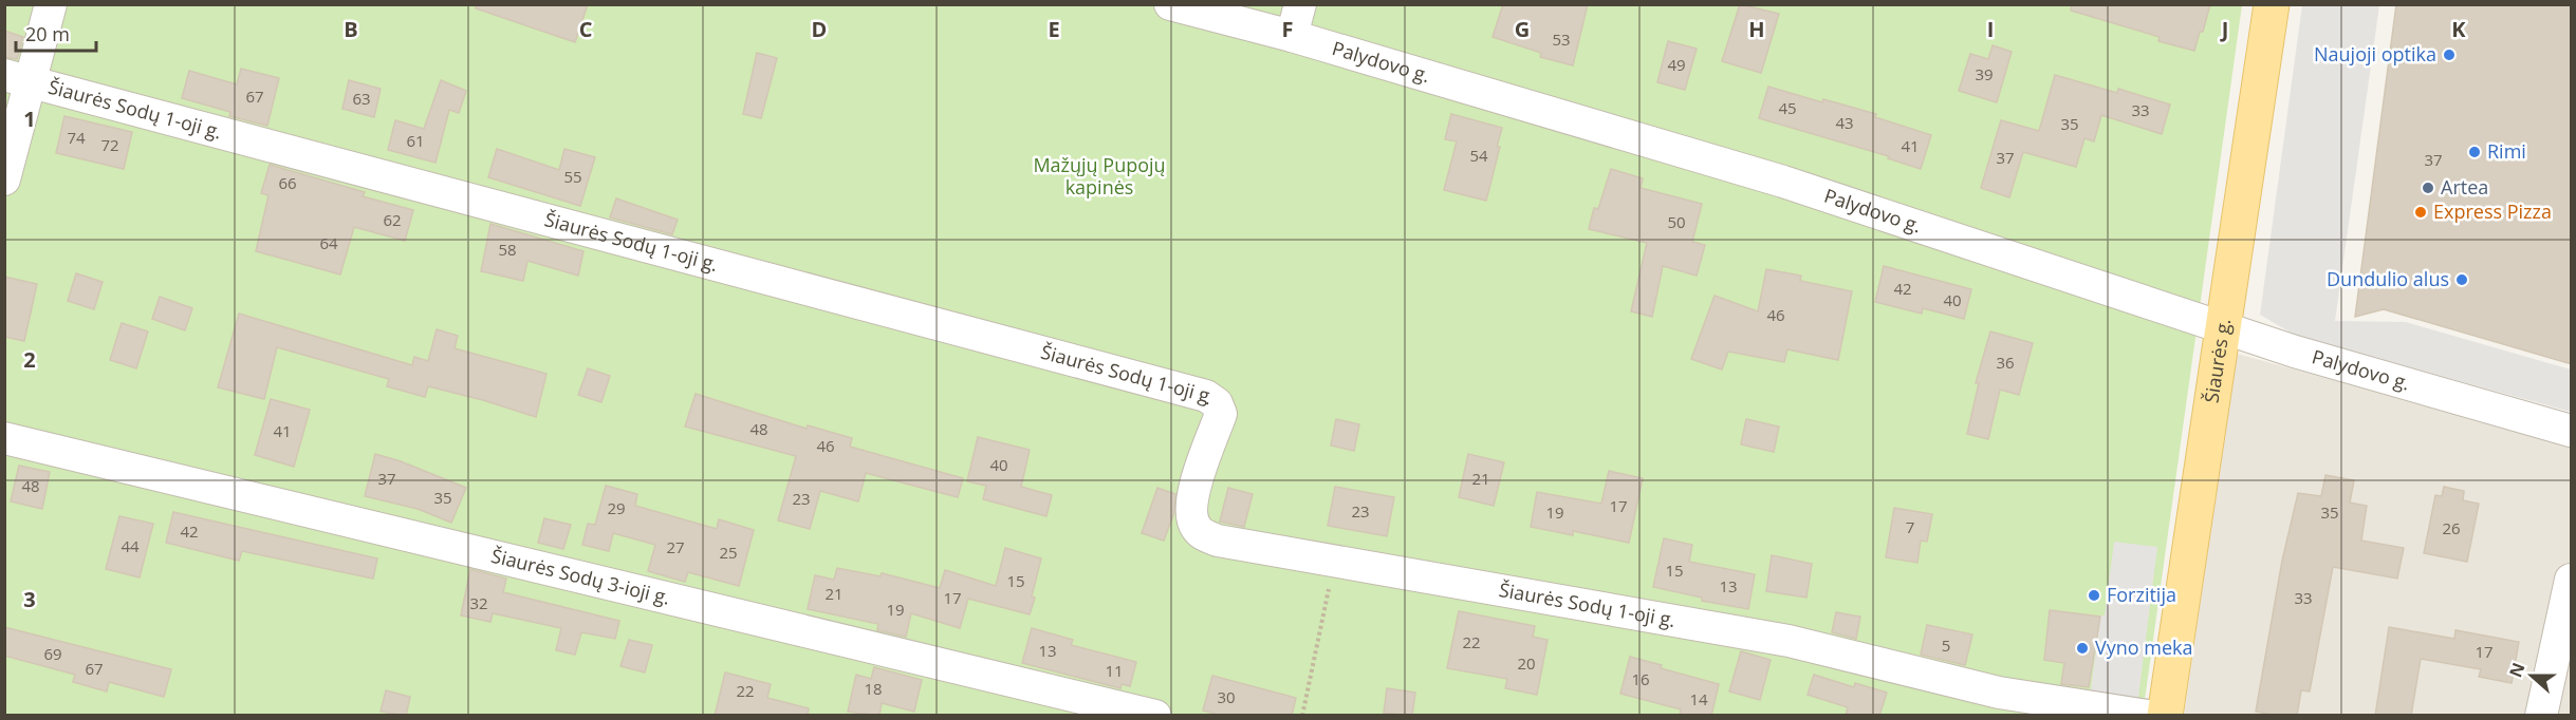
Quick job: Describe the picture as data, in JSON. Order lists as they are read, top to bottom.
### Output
{
  "streets": {
    "main road": ["Šiaurės g."],
    "street": ["Palydovo g.", "Šiaurės Sodų 1-oji g.", "Šiaurės Sodų 3-ioji g."]
  },
  "crossings": [
    ["Palydovo g.", "Šiaurės g."]
  ],
  "parks": ["Mažųjų Pupojų kapinės"],
  "places": [
    "Naujoji optika",
    "Rimi",
    "Artea",
    "Express Pizza",
    "Dundulio alus",
    "Forzitija",
    "Vyno meka"
  ],
  "house_numbers": [
    "53",
    "49",
    "39",
    "67",
    "63",
    "45",
    "33",
    "43",
    "35",
    "74",
    "61",
    "72",
    "41",
    "54",
    "37",
    "37",
    "55",
    "66",
    "62",
    "50",
    "64",
    "58",
    "42",
    "40",
    "46",
    "36",
    "48",
    "41",
    "46",
    "40",
    "37",
    "21",
    "48",
    "35",
    "23",
    "17",
    "29",
    "23",
    "19",
    "35",
    "7",
    "26",
    "42",
    "44",
    "27",
    "25",
    "15",
    "15",
    "13",
    "21",
    "17",
    "33",
    "32",
    "19",
    "22",
    "5",
    "13",
    "17",
    "69",
    "20",
    "67",
    "11",
    "16",
    "18",
    "22",
    "30",
    "14"
  ],
  "scale_bar": "20 m",
  "north": "left",
  "grid": {
    "columns": [
      "B",
      "C",
      "D",
      "E",
      "F",
      "G",
      "H",
      "I",
      "J",
      "K"
    ],
    "rows": ["1", "2", "3"]
  }
}
